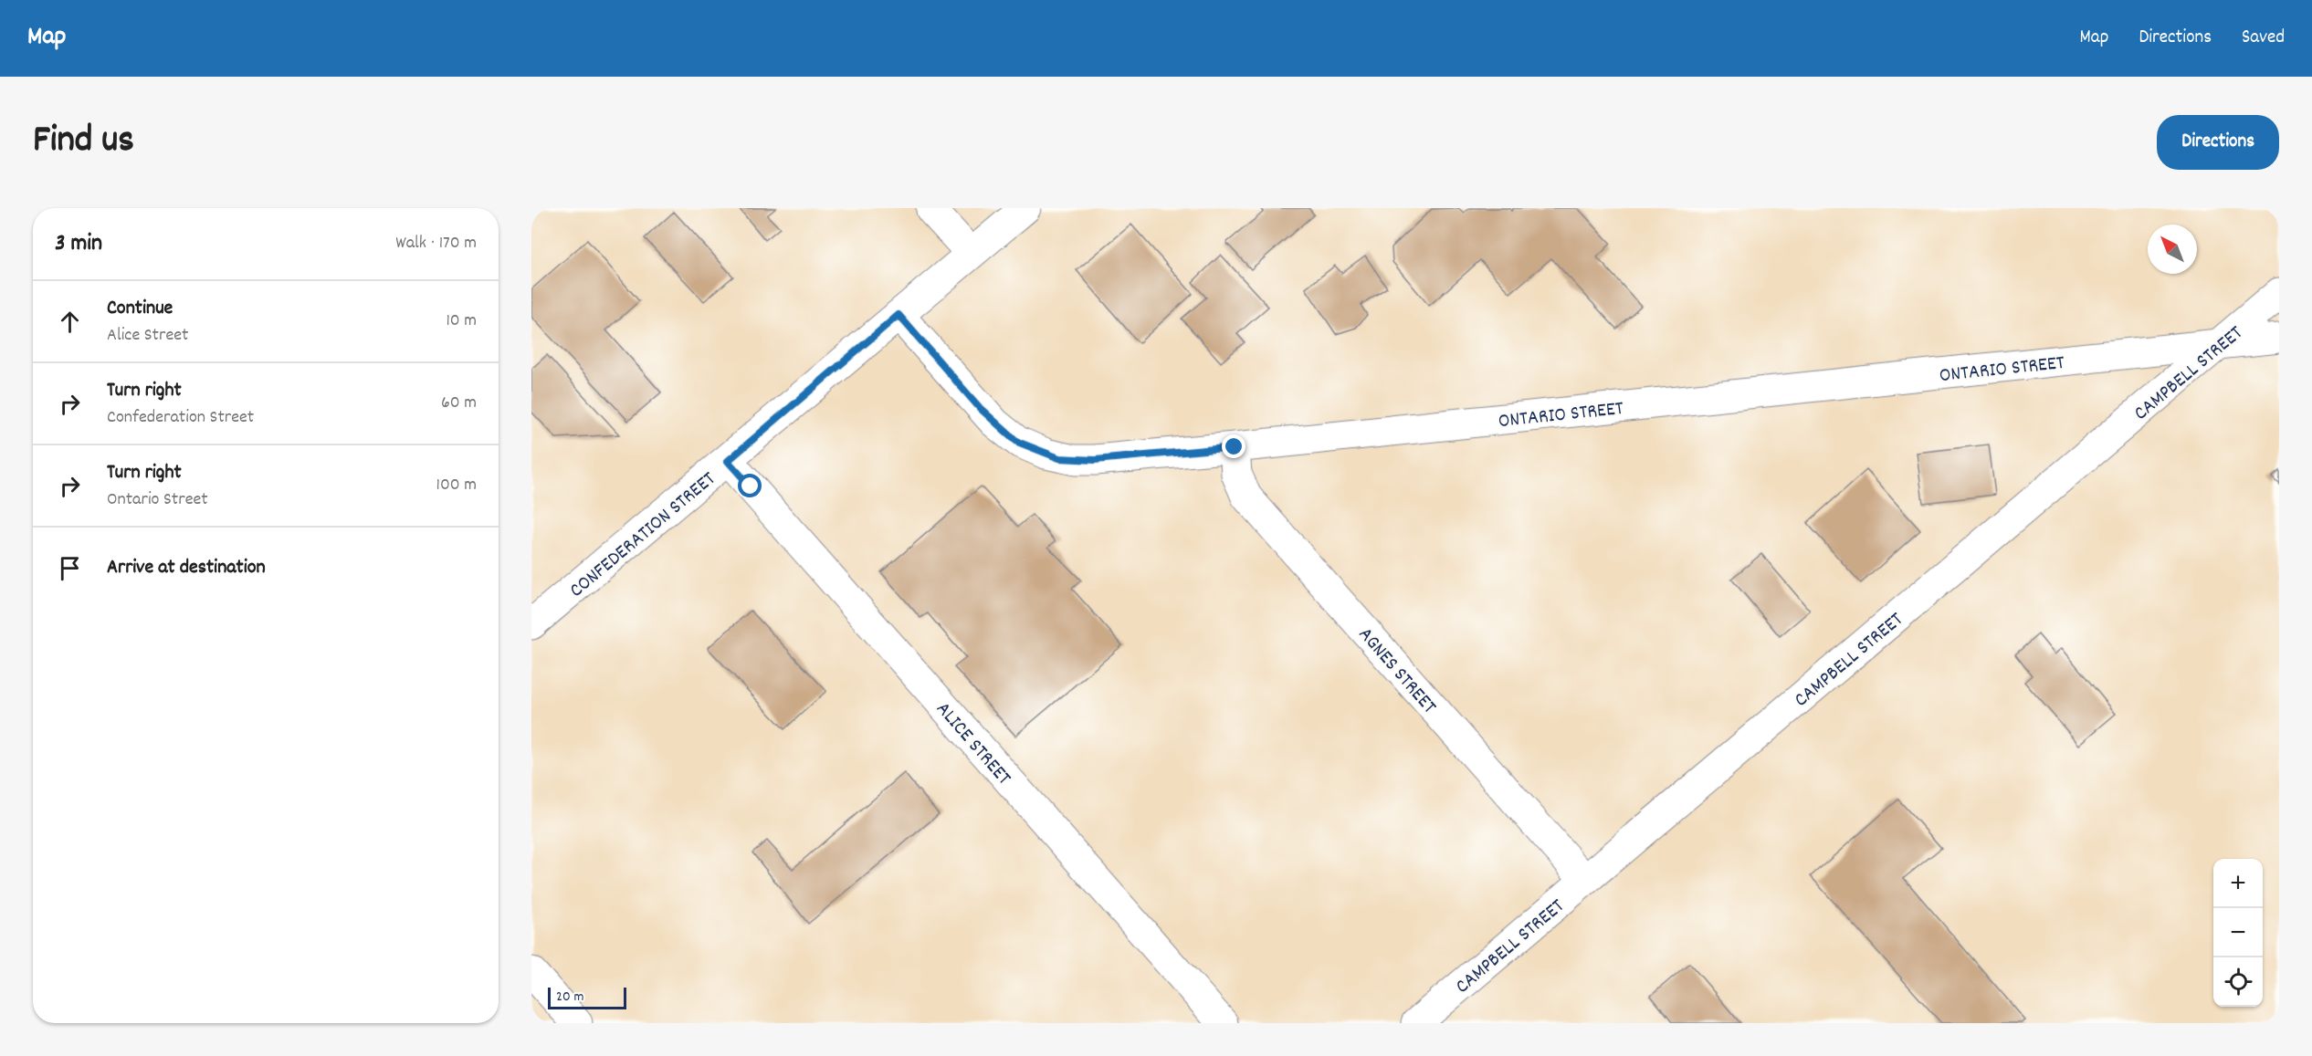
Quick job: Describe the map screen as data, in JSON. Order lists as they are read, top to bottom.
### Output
{
  "streets": {
    "street": [
      "ONTARIO STREET",
      "CAMPBELL STREET",
      "CONFEDERATION STREET",
      "AGNES STREET",
      "ALICE STREET"
    ]
  },
  "crossings": [
    ["ONTARIO STREET", "CAMPBELL STREET"],
    ["ONTARIO STREET", "CONFEDERATION STREET"],
    ["ONTARIO STREET", "AGNES STREET"],
    ["CAMPBELL STREET", "AGNES STREET"],
    ["CONFEDERATION STREET", "ALICE STREET"]
  ],
  "scale_bar": "20 m",
  "north": "top left",
  "page": {
    "header": "Map",
    "nav": ["Map", "Directions", "Saved"],
    "title": "Find us",
    "buttons": "Directions",
    "heading": ["3 min", "Walk · 170 m"],
    "list": [
      ["Continue", "Alice Street", "10 m"],
      ["Turn right", "Confederation Street", "60 m"],
      ["Turn right", "Ontario Street", "100 m"],
      "Arrive at destination"
    ],
    "map_buttons": ["+", "−"],
    "scale": "20 m"
  }
}
